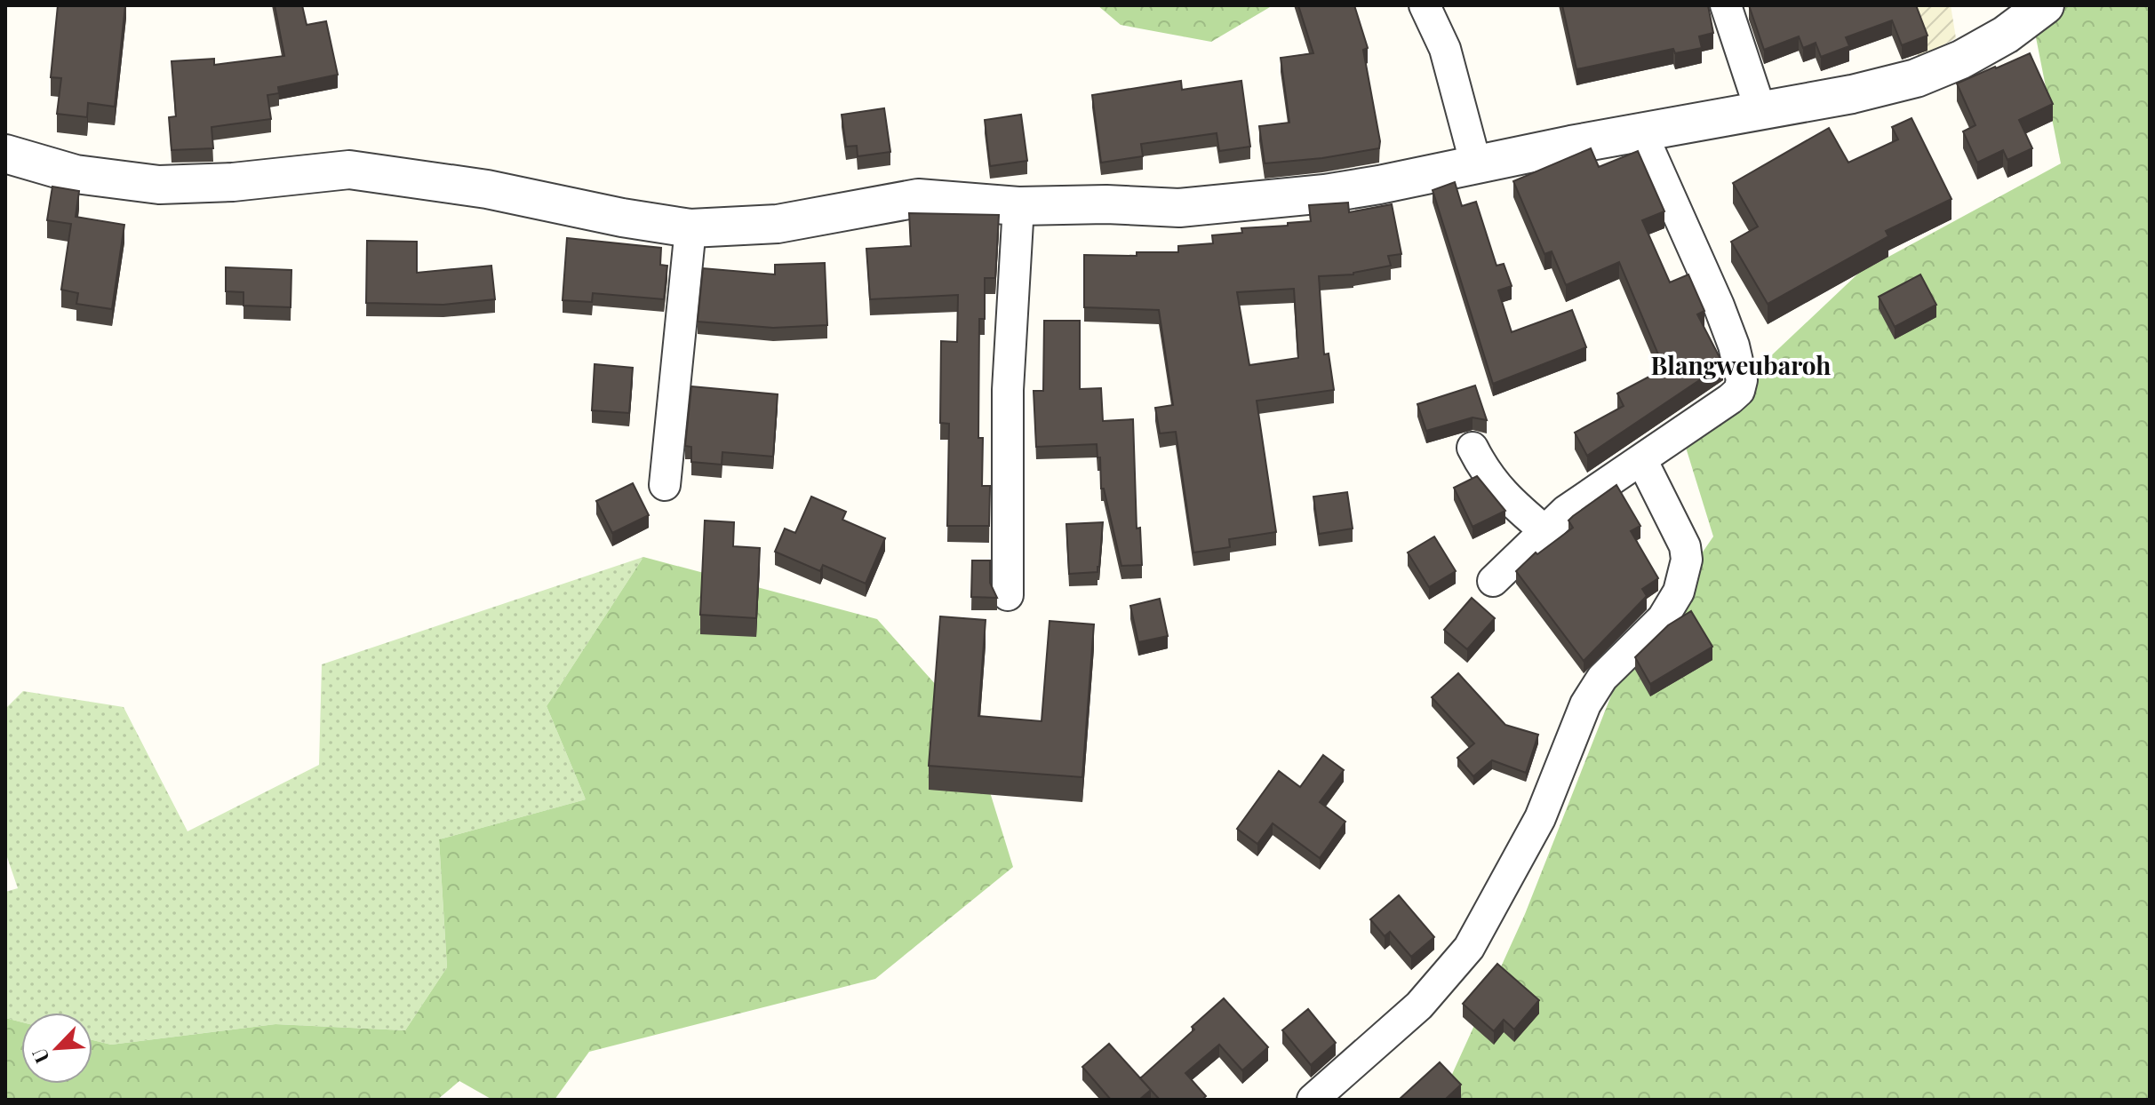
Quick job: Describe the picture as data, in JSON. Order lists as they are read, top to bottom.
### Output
{
  "districts": ["Blangweubaroh"],
  "north": "bottom left"
}
